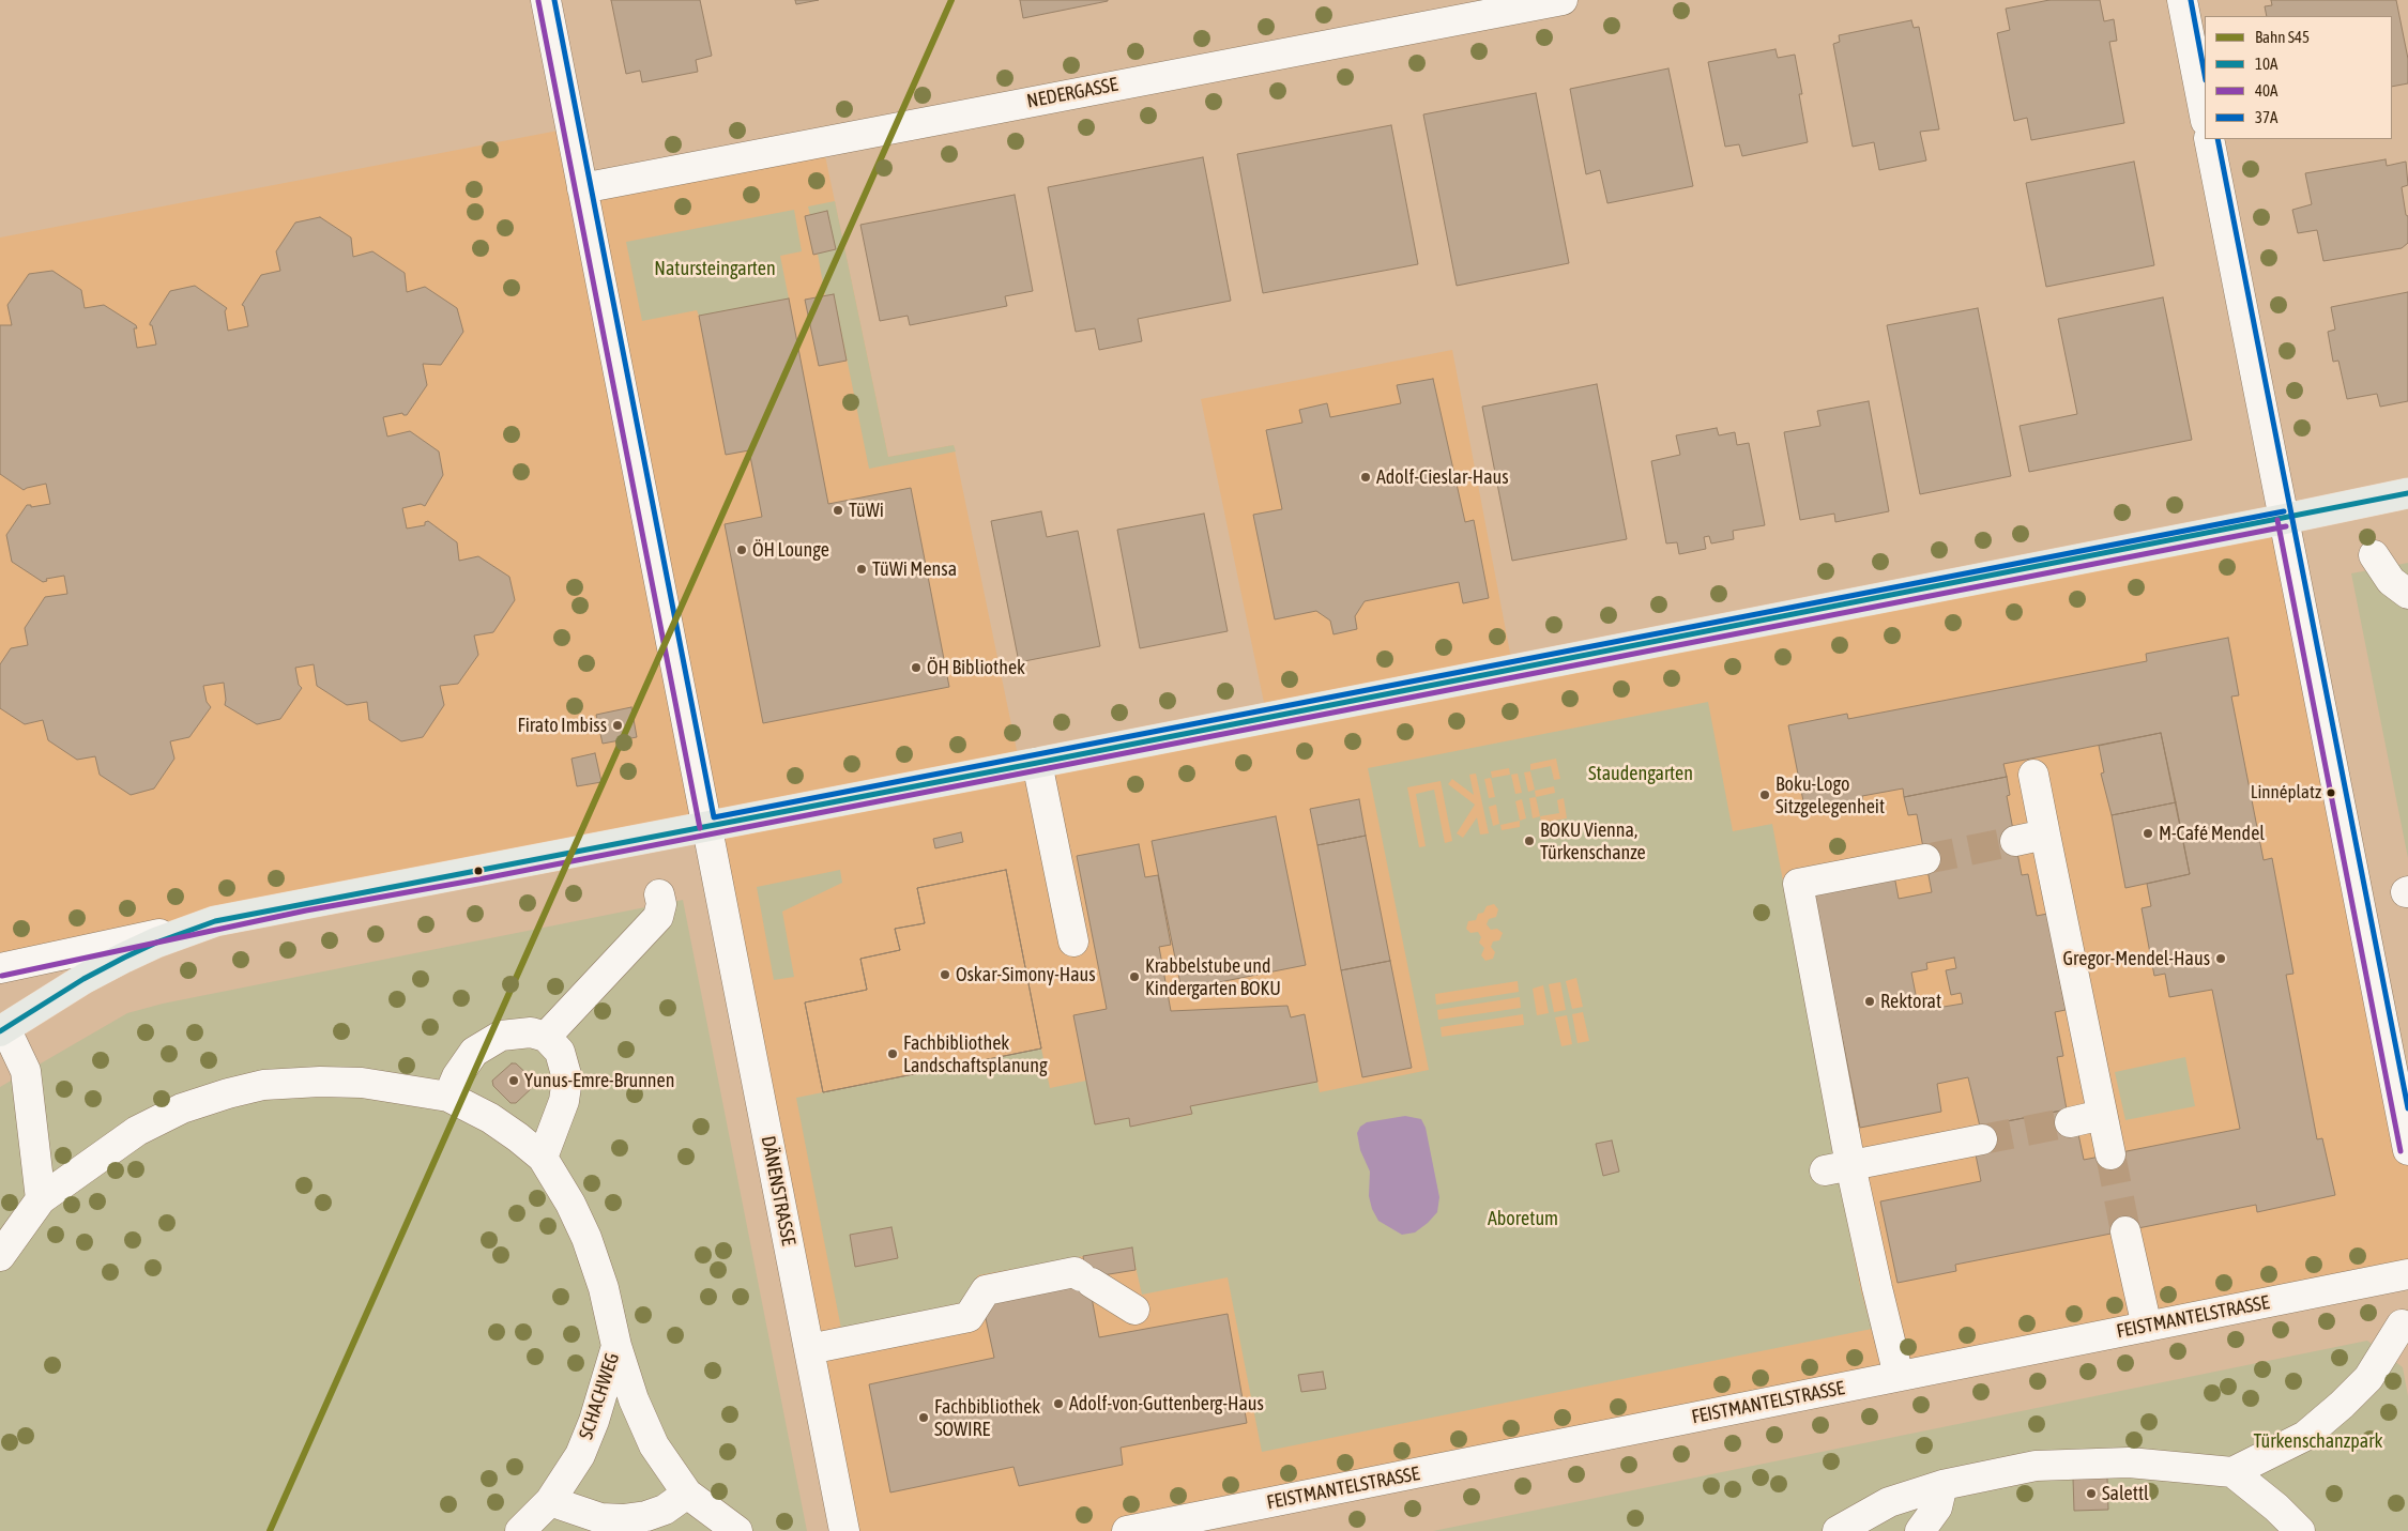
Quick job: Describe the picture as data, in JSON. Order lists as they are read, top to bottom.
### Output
{
  "streets": {
    "street": [
      "NEDERGASSE",
      "DÄNENSTRASSE",
      "FEISTMANTELSTRASSE",
      "SCHACHWEG"
    ]
  },
  "crossings": [
    ["NEDERGASSE", "DÄNENSTRASSE"]
  ],
  "parks": [
    "Natursteingarten",
    "Staudengarten",
    "Aboretum",
    "Türkenschanzpark"
  ],
  "places": [
    "Adolf-Cieslar-Haus",
    "TüWi",
    "ÖH Lounge",
    "TüWi Mensa",
    "ÖH Bibliothek",
    "Firato Imbiss",
    "Linnéplatz",
    "Boku-Logo Sitzgelegenheit",
    "M-Café Mendel",
    "BOKU Vienna, Türkenschanze",
    "Gregor-Mendel-Haus",
    "Oskar-Simony-Haus",
    "Krabbelstube und Kindergarten BOKU",
    "Rektorat",
    "Fachbibliothek Landschaftsplanung",
    "Yunus-Emre-Brunnen",
    "Adolf-von-Guttenberg-Haus",
    "Fachbibliothek SOWIRE",
    "Salettl"
  ],
  "lines": [
    "rail line S45",
    "transit line 37A",
    "transit line 40A",
    "transit line 10A"
  ],
  "legend": [
    "Bahn S45",
    "10A",
    "40A",
    "37A"
  ]
}
